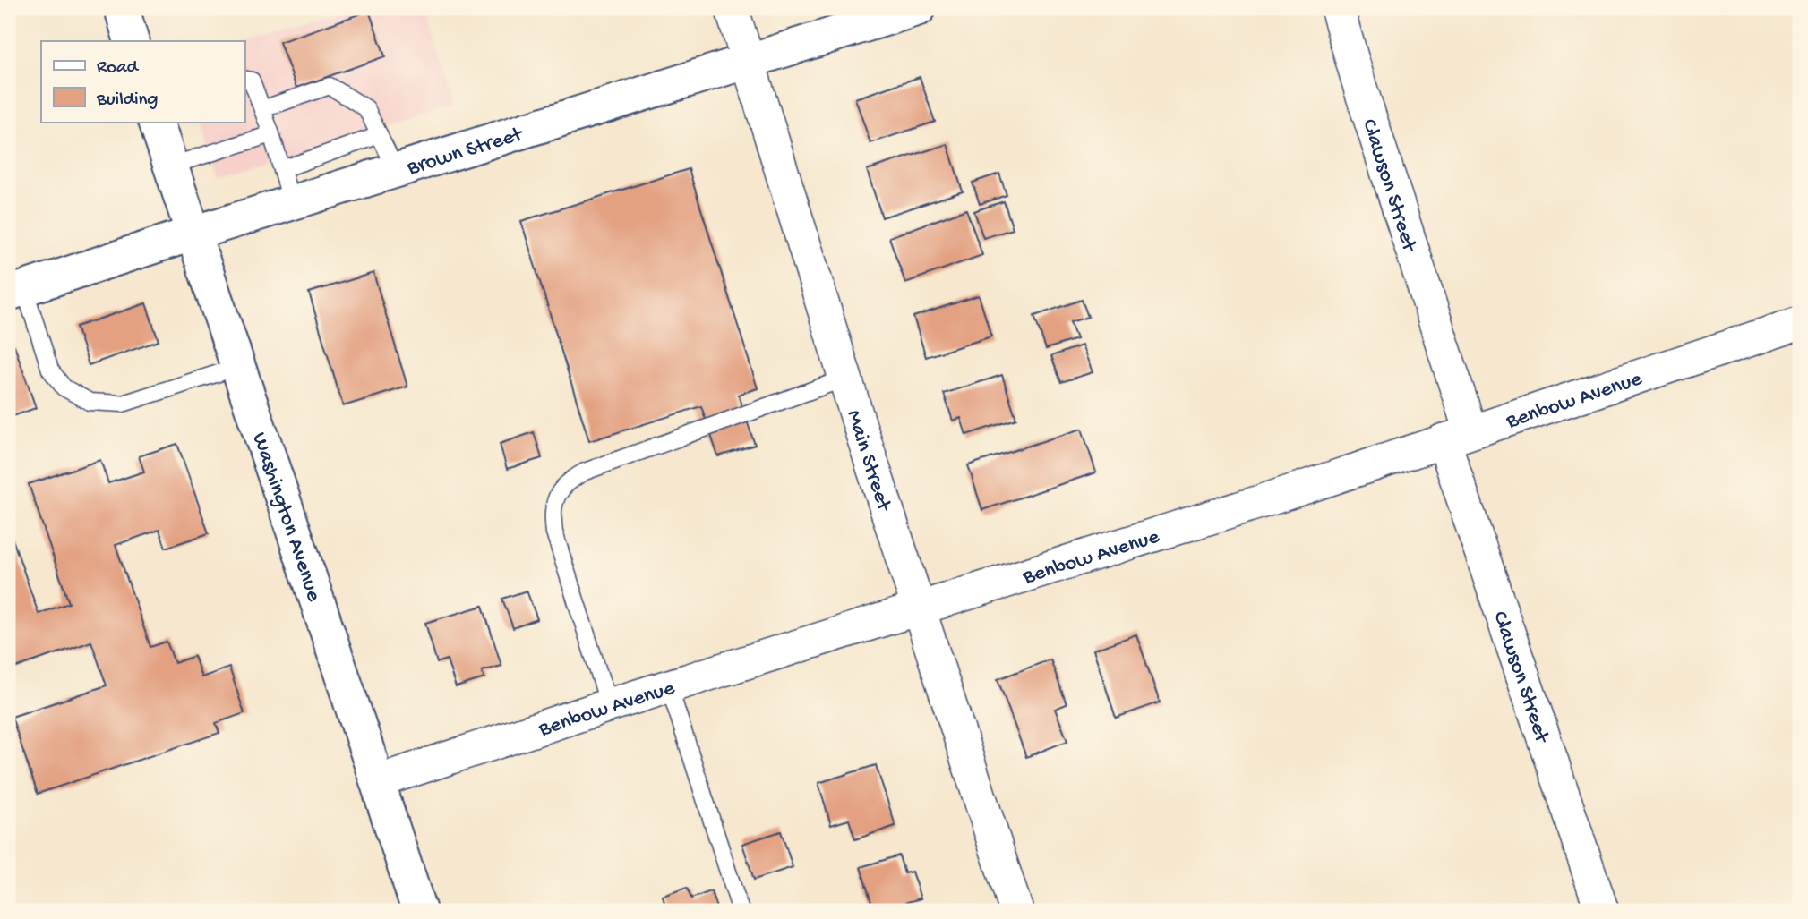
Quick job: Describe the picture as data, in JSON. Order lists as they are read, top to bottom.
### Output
{
  "streets": {
    "street": [
      "Brown Street",
      "Clawson Street",
      "Benbow Avenue",
      "Main Street",
      "Washington Avenue"
    ]
  },
  "crossings": [
    ["Brown Street", "Main Street"],
    ["Brown Street", "Washington Avenue"],
    ["Clawson Street", "Benbow Avenue"],
    ["Benbow Avenue", "Main Street"],
    ["Benbow Avenue", "Washington Avenue"]
  ],
  "legend": ["Road", "Building"]
}
